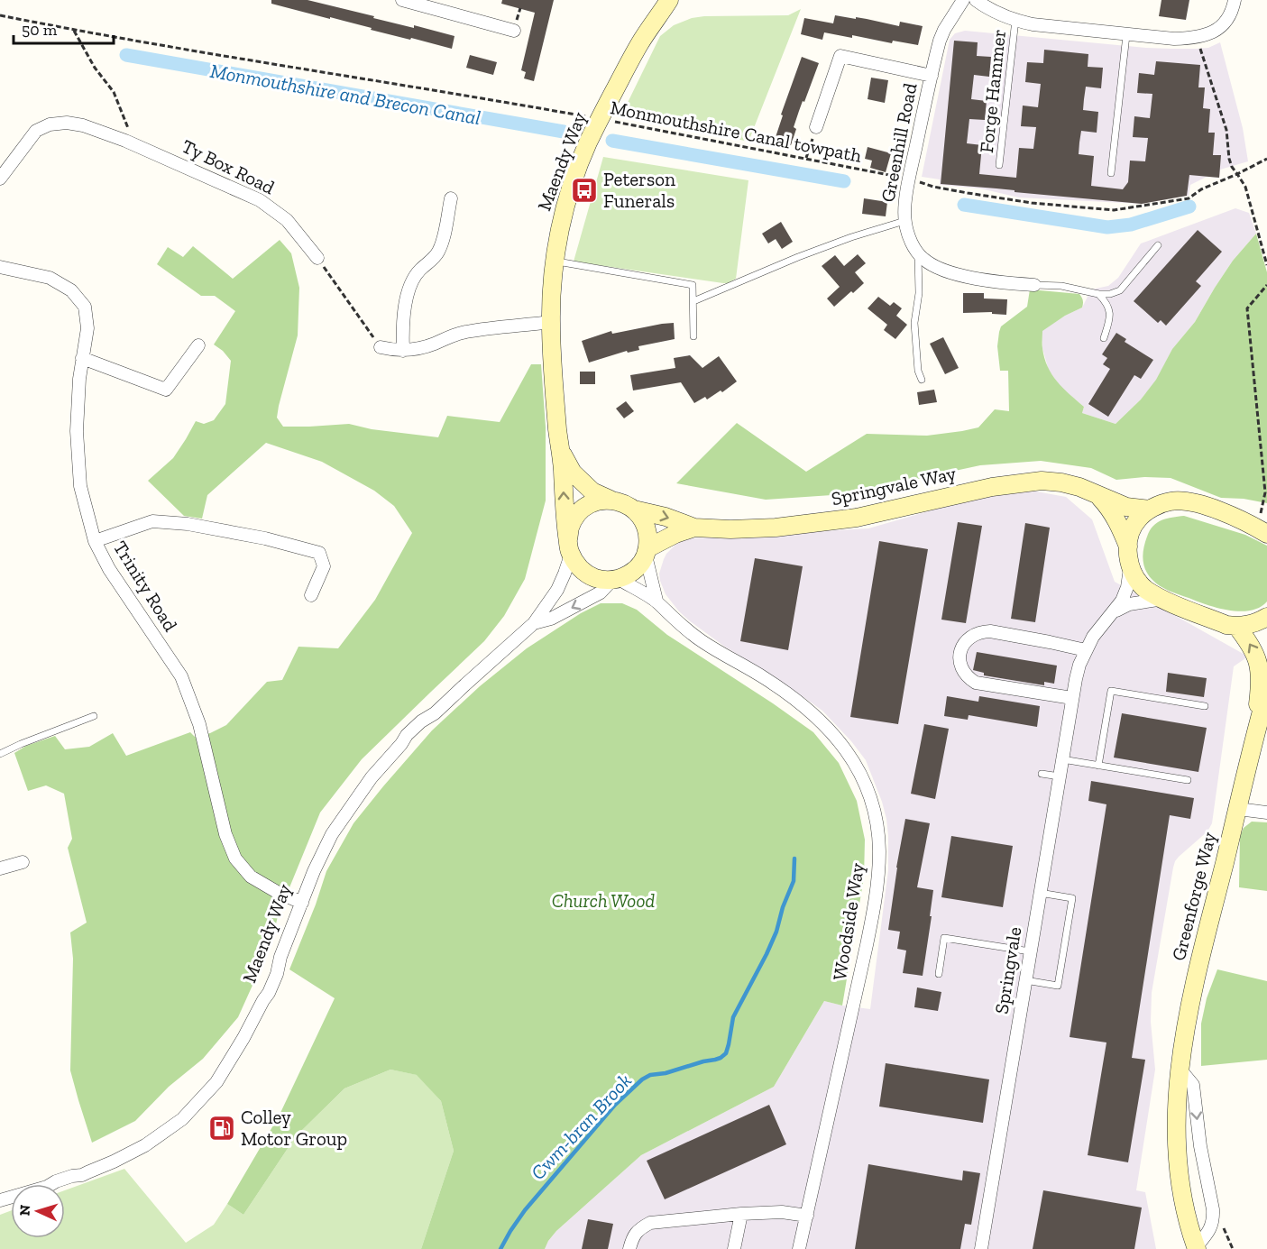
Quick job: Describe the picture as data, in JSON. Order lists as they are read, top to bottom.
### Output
{
  "streets": {
    "street": [
      "Greenhill Road",
      "Maendy Way",
      "Ty Box Road",
      "Springvale Way",
      "Trinity Road",
      "Greenforge Way",
      "Woodside Way",
      "Springvale"
    ],
    "lane": ["Forge Hammer"],
    "path": ["Monmouthshire Canal towpath"]
  },
  "crossings": [
    ["Monmouthshire Canal towpath", "Greenhill Road"],
    ["Monmouthshire Canal towpath", "Maendy Way"],
    ["Maendy Way", "Springvale Way"],
    ["Maendy Way", "Trinity Road"],
    ["Maendy Way", "Woodside Way"],
    ["Springvale Way", "Woodside Way"]
  ],
  "water": ["Monmouthshire and Brecon Canal", "Cwm-bran Brook"],
  "parks": ["Church Wood"],
  "places": {
    "bus stop": ["Peterson Funerals"],
    "fuel station": ["Colley Motor Group"]
  },
  "scale_bar": "50 m",
  "north": "left"
}
